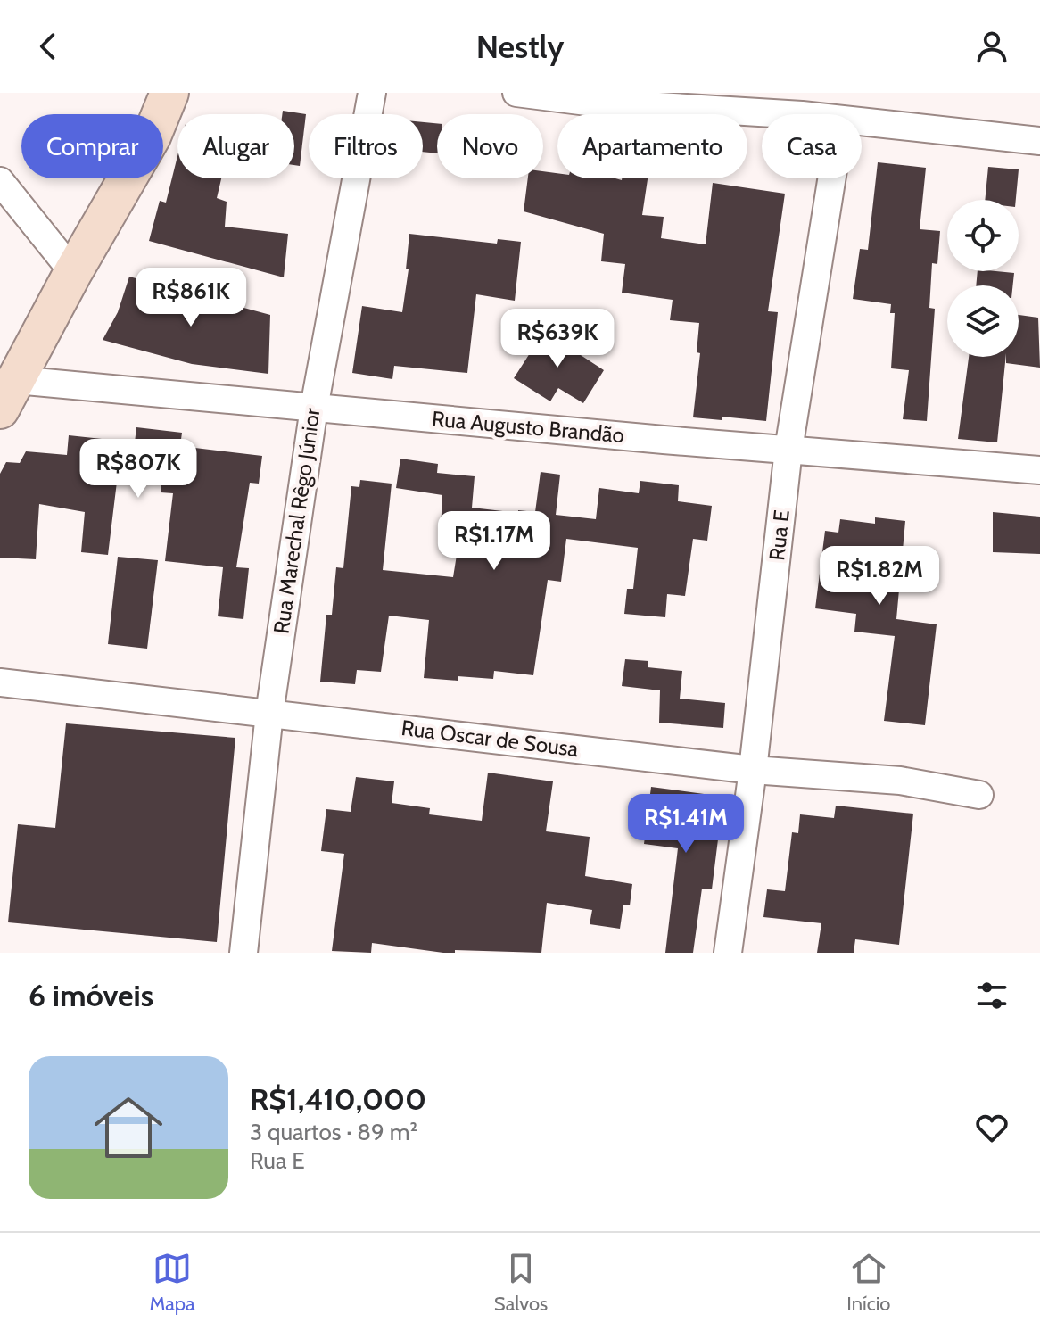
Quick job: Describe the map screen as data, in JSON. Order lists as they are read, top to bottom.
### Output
{
  "streets": {
    "street": [
      "Rua Augusto Brandão",
      "Rua Marechal Rêgo Júnior",
      "Rua E",
      "Rua Oscar de Sousa"
    ]
  },
  "crossings": [
    ["Rua Augusto Brandão", "Rua Marechal Rêgo Júnior"],
    ["Rua Augusto Brandão", "Rua E"],
    ["Rua Marechal Rêgo Júnior", "Rua Oscar de Sousa"],
    ["Rua E", "Rua Oscar de Sousa"]
  ],
  "page": {
    "header": "Nestly",
    "chip": [
      "Comprar",
      "Alugar",
      "Filtros",
      "Novo",
      "Apartamento",
      "Casa"
    ],
    "price": [
      "R$861K",
      "R$639K",
      "R$807K",
      "R$1.17M",
      "R$1.82M",
      "R$1.41M"
    ],
    "heading": "6 imóveis",
    "list": [
      {
        "name": "R$1,410,000",
        "note": "3 quartos · 89 m² · Rua E"
      }
    ],
    "tabs": ["Mapa", "Salvos", "Início"]
  }
}
